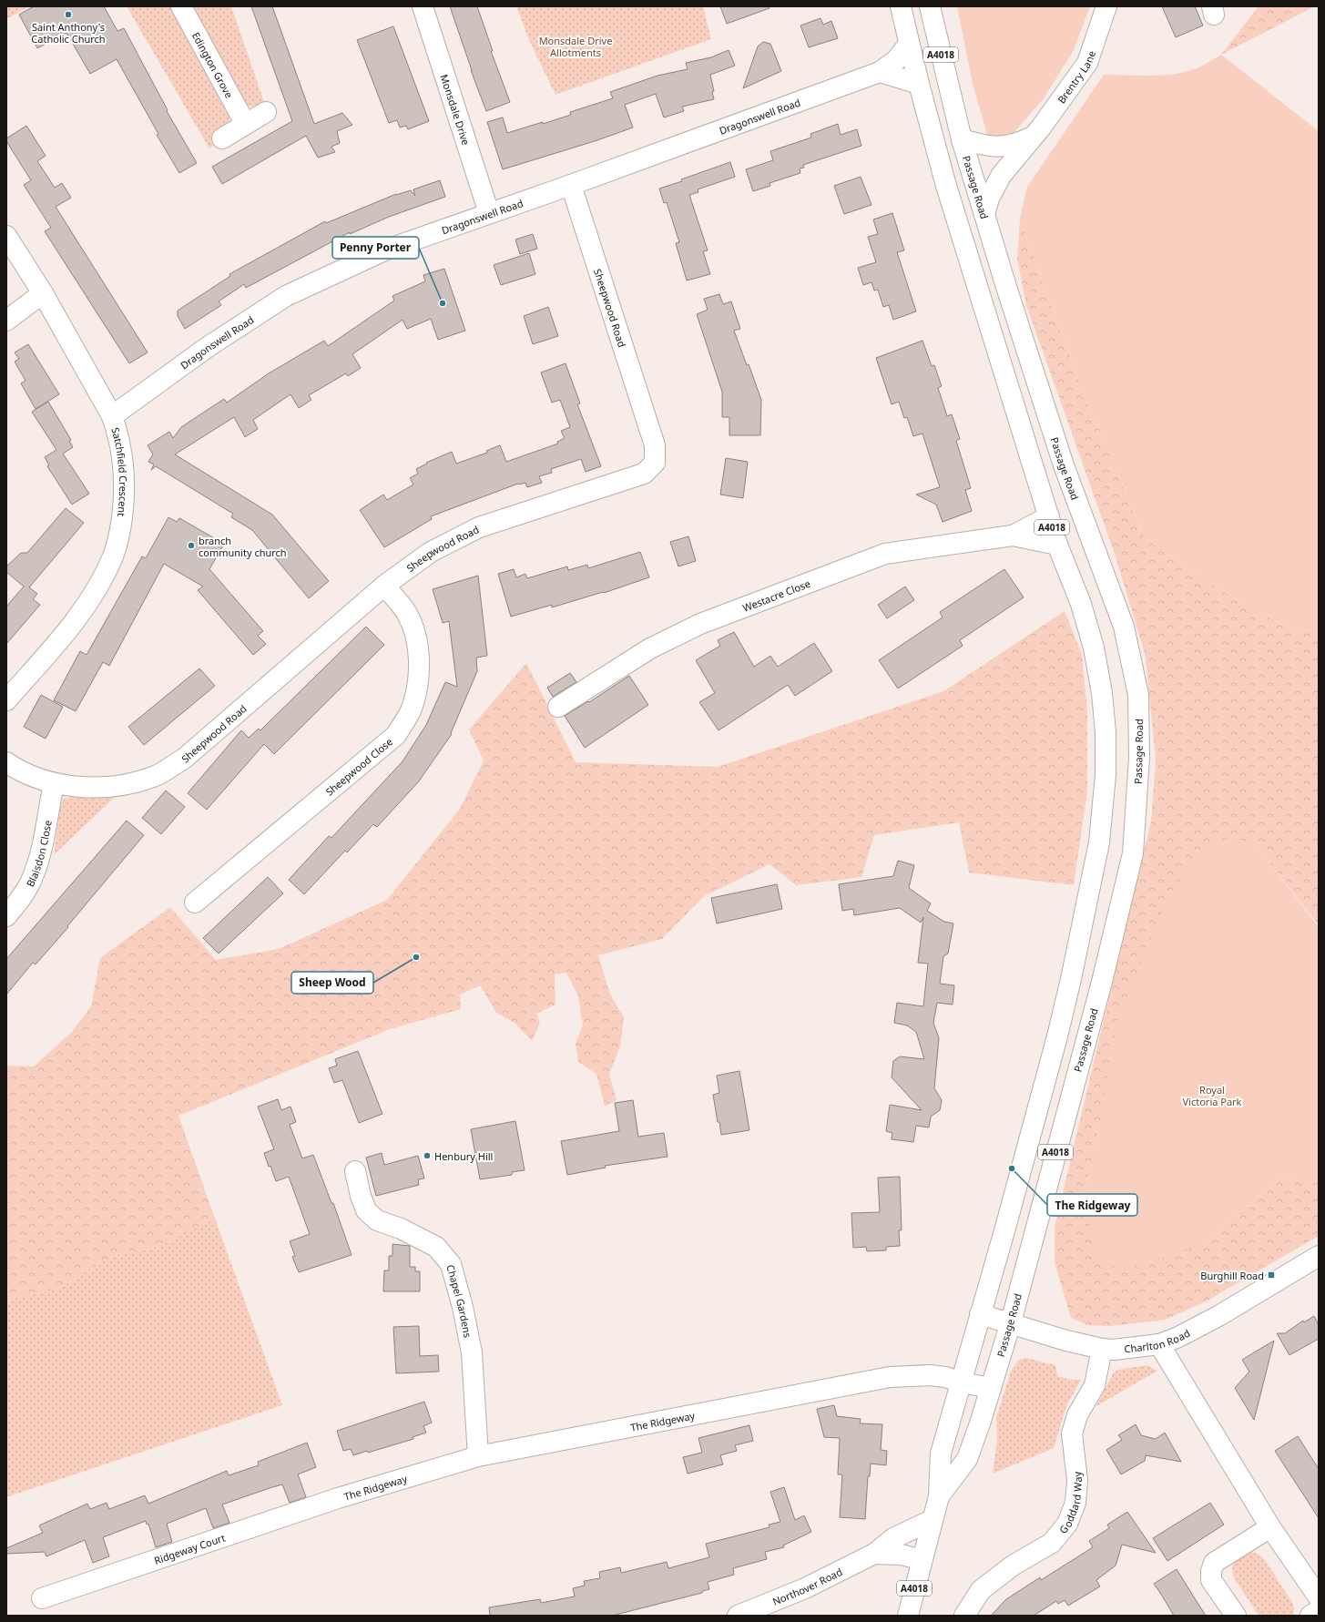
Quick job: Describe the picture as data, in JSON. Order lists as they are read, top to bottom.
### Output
{
  "streets": {
    "street": [
      "A4018",
      "Edington Grove",
      "Brentry Lane",
      "Monsdale Drive",
      "Dragonswell Road",
      "Passage Road",
      "Sheepwood Road",
      "Satchfield Crescent",
      "Westacre Close",
      "Sheepwood Close",
      "Blaisdon Close",
      "Chapel Gardens",
      "Charlton Road",
      "The Ridgeway",
      "Goddard Way",
      "Ridgeway Court",
      "Northover Road"
    ]
  },
  "crossings": [
    ["Brentry Lane", "Passage Road"],
    ["Monsdale Drive", "Dragonswell Road"],
    ["Dragonswell Road", "Passage Road"],
    ["Dragonswell Road", "Sheepwood Road"],
    ["Dragonswell Road", "Satchfield Crescent"],
    ["Passage Road", "Westacre Close"],
    ["Passage Road", "Charlton Road"],
    ["Passage Road", "The Ridgeway"],
    ["Passage Road", "Northover Road"],
    ["Sheepwood Road", "Sheepwood Close"],
    ["Sheepwood Road", "Blaisdon Close"],
    ["Chapel Gardens", "The Ridgeway"],
    ["Charlton Road", "Goddard Way"],
    ["The Ridgeway", "Ridgeway Court"]
  ],
  "parks": ["Monsdale Drive Allotments", "Royal Victoria Park"],
  "places": {
    "other": [
      "Saint Anthony's Catholic Church",
      "Penny Porter",
      "branch community church",
      "Sheep Wood",
      "Henbury Hill",
      "The Ridgeway"
    ],
    "transit": ["Burghill Road"]
  }
}
